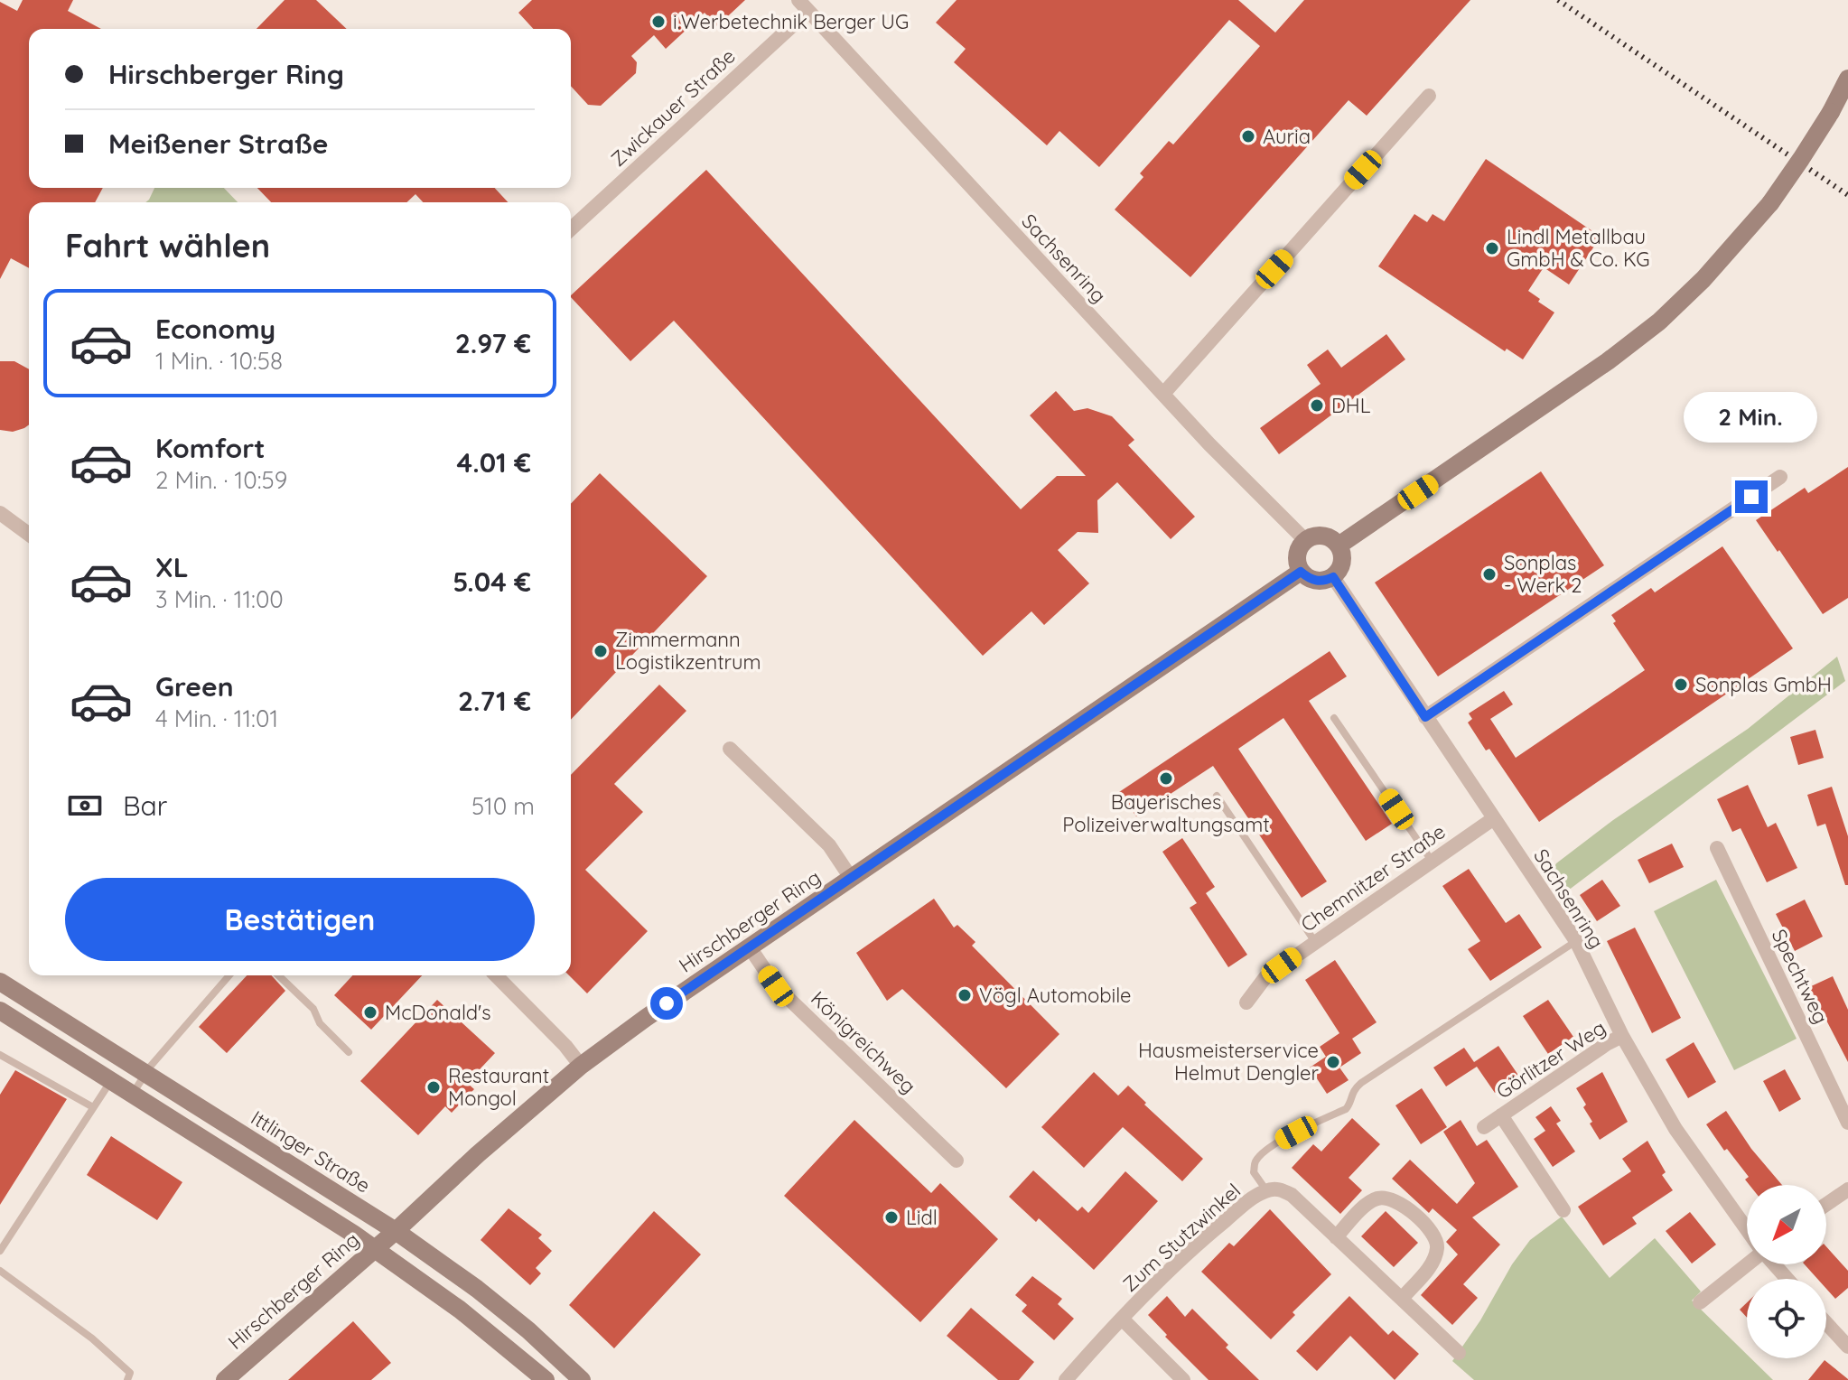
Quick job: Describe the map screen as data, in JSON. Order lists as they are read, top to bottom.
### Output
{
  "streets": {
    "street": [
      "Zwickauer Straße",
      "Sachsenring",
      "Chemnitzer Straße",
      "Hirschberger Ring",
      "Spechtweg",
      "Königreichweg",
      "Görlitzer Weg",
      "Ittlinger Straße",
      "Zum Stutzwinkel"
    ]
  },
  "crossings": [
    ["Zwickauer Straße", "Sachsenring"],
    ["Sachsenring", "Chemnitzer Straße"],
    ["Sachsenring", "Hirschberger Ring"],
    ["Sachsenring", "Görlitzer Weg"],
    ["Hirschberger Ring", "Königreichweg"],
    ["Hirschberger Ring", "Ittlinger Straße"]
  ],
  "places": [
    "i.Werbetechnik Berger UG",
    "Auria",
    "Lindl Metallbau GmbH & Co. KG",
    "DHL",
    "Sonplas - Werk 2",
    "Zimmermann Logistikzentrum",
    "Sonplas GmbH",
    "Bayerisches Polizeiverwaltungsamt",
    "Vögl Automobile",
    "McDonald's",
    "Hausmeisterservice Helmut Dengler",
    "Restaurant Mongol",
    "Lidl"
  ],
  "north": "bottom left",
  "page": {
    "banner": ["Hirschberger Ring", "Meißener Straße"],
    "heading": "Fahrt wählen",
    "list": [
      {
        "name": "Economy",
        "note": "1 Min. · 10:58",
        "value": "2.97 €"
      },
      {
        "name": "Komfort",
        "note": "2 Min. · 10:59",
        "value": "4.01 €"
      },
      {
        "name": "XL",
        "note": "3 Min. · 11:00",
        "value": "5.04 €"
      },
      {
        "name": "Green",
        "note": "4 Min. · 11:01",
        "value": "2.71 €"
      }
    ],
    "bubble": "2 Min.",
    "pay": ["Bar", "510 m"],
    "buttons": "Bestätigen"
  }
}
